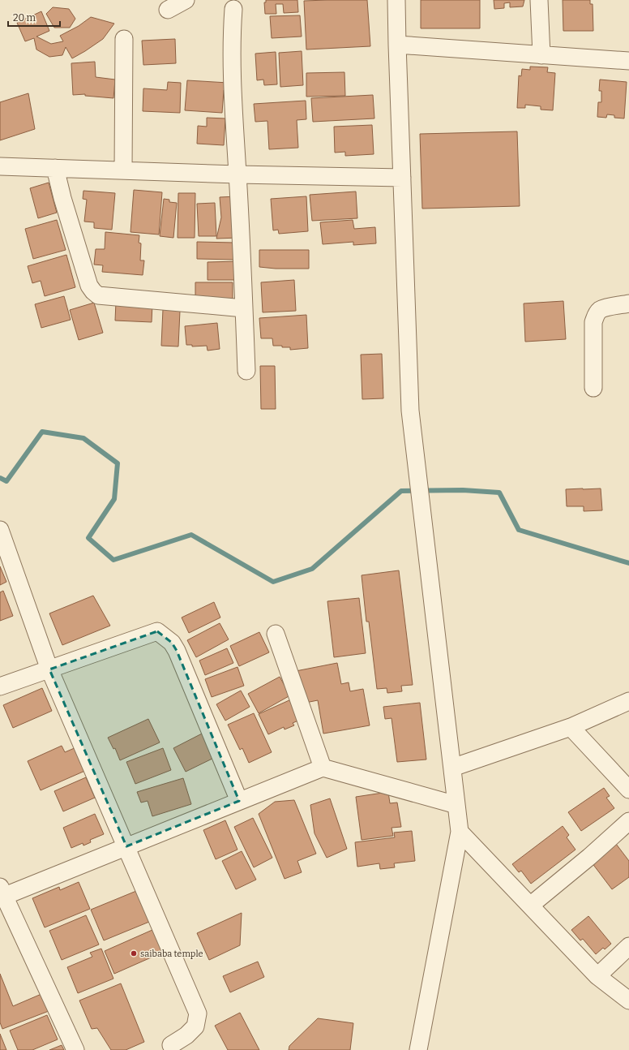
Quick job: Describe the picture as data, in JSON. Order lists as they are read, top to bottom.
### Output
{
  "places": ["saibaba temple"],
  "scale_bar": "20 m"
}
